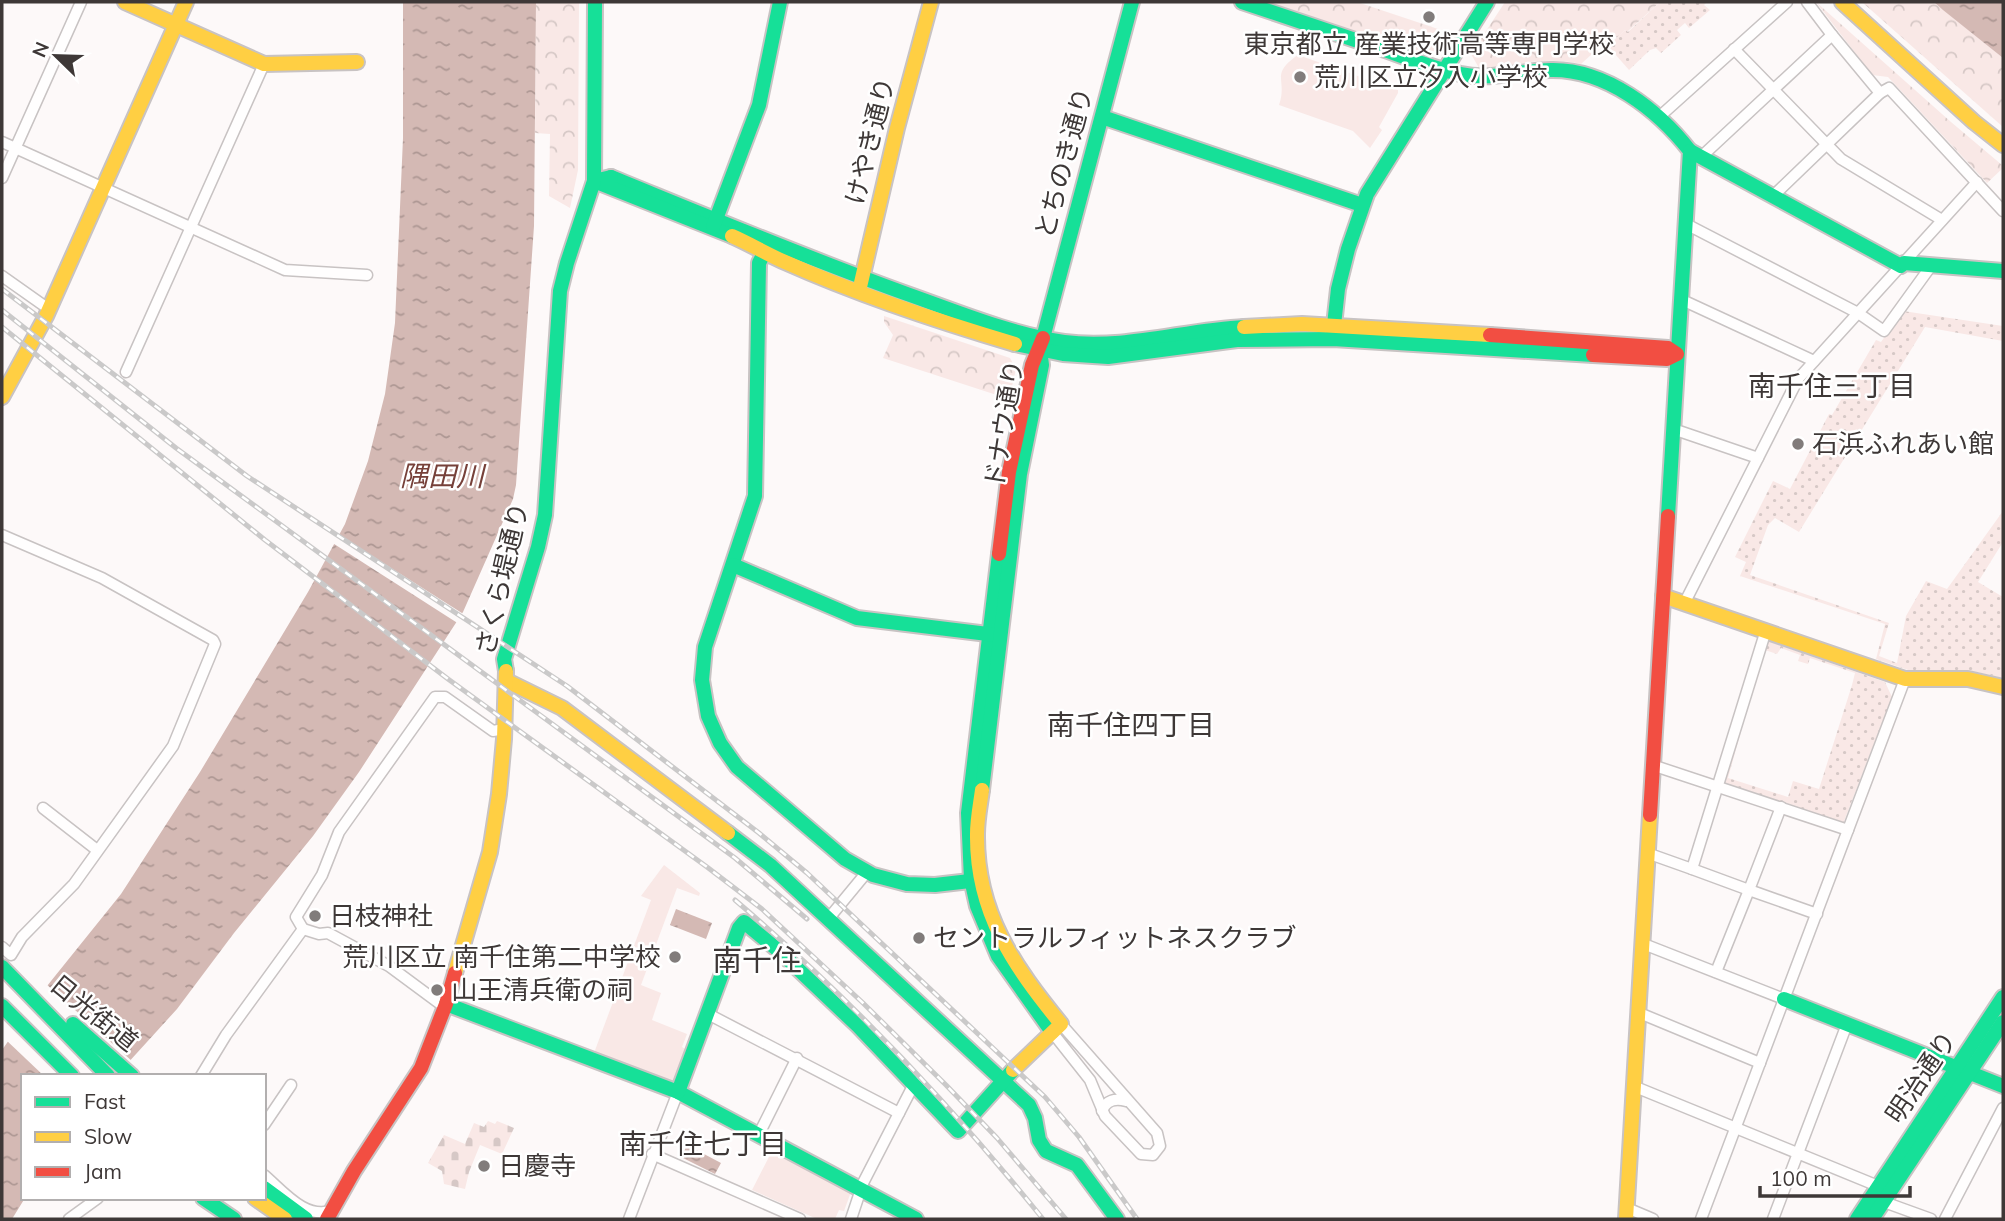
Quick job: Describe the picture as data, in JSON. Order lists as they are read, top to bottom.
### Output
{
  "streets": {
    "main road": [
      "けやき通り",
      "とちのき通り",
      "ドナウ通り",
      "さくら堤通り",
      "日光街道",
      "明治通り"
    ]
  },
  "crossings": [
    ["とちのき通り", "ドナウ通り"]
  ],
  "districts": [
    "南千住三丁目",
    "南千住四丁目",
    "南千住",
    "南千住七丁目"
  ],
  "water": ["隅田川"],
  "places": [
    "東京都立 産業技術高等専門学校",
    "荒川区立汐入小学校",
    "石浜ふれあい館",
    "日枝神社",
    "セントラルフィットネスクラブ",
    "荒川区立 南千住第二中学校",
    "山王清兵衛の祠",
    "日慶寺"
  ],
  "legend": ["Fast", "Slow", "Jam"],
  "scale_bar": "100 m",
  "north": "top left"
}
